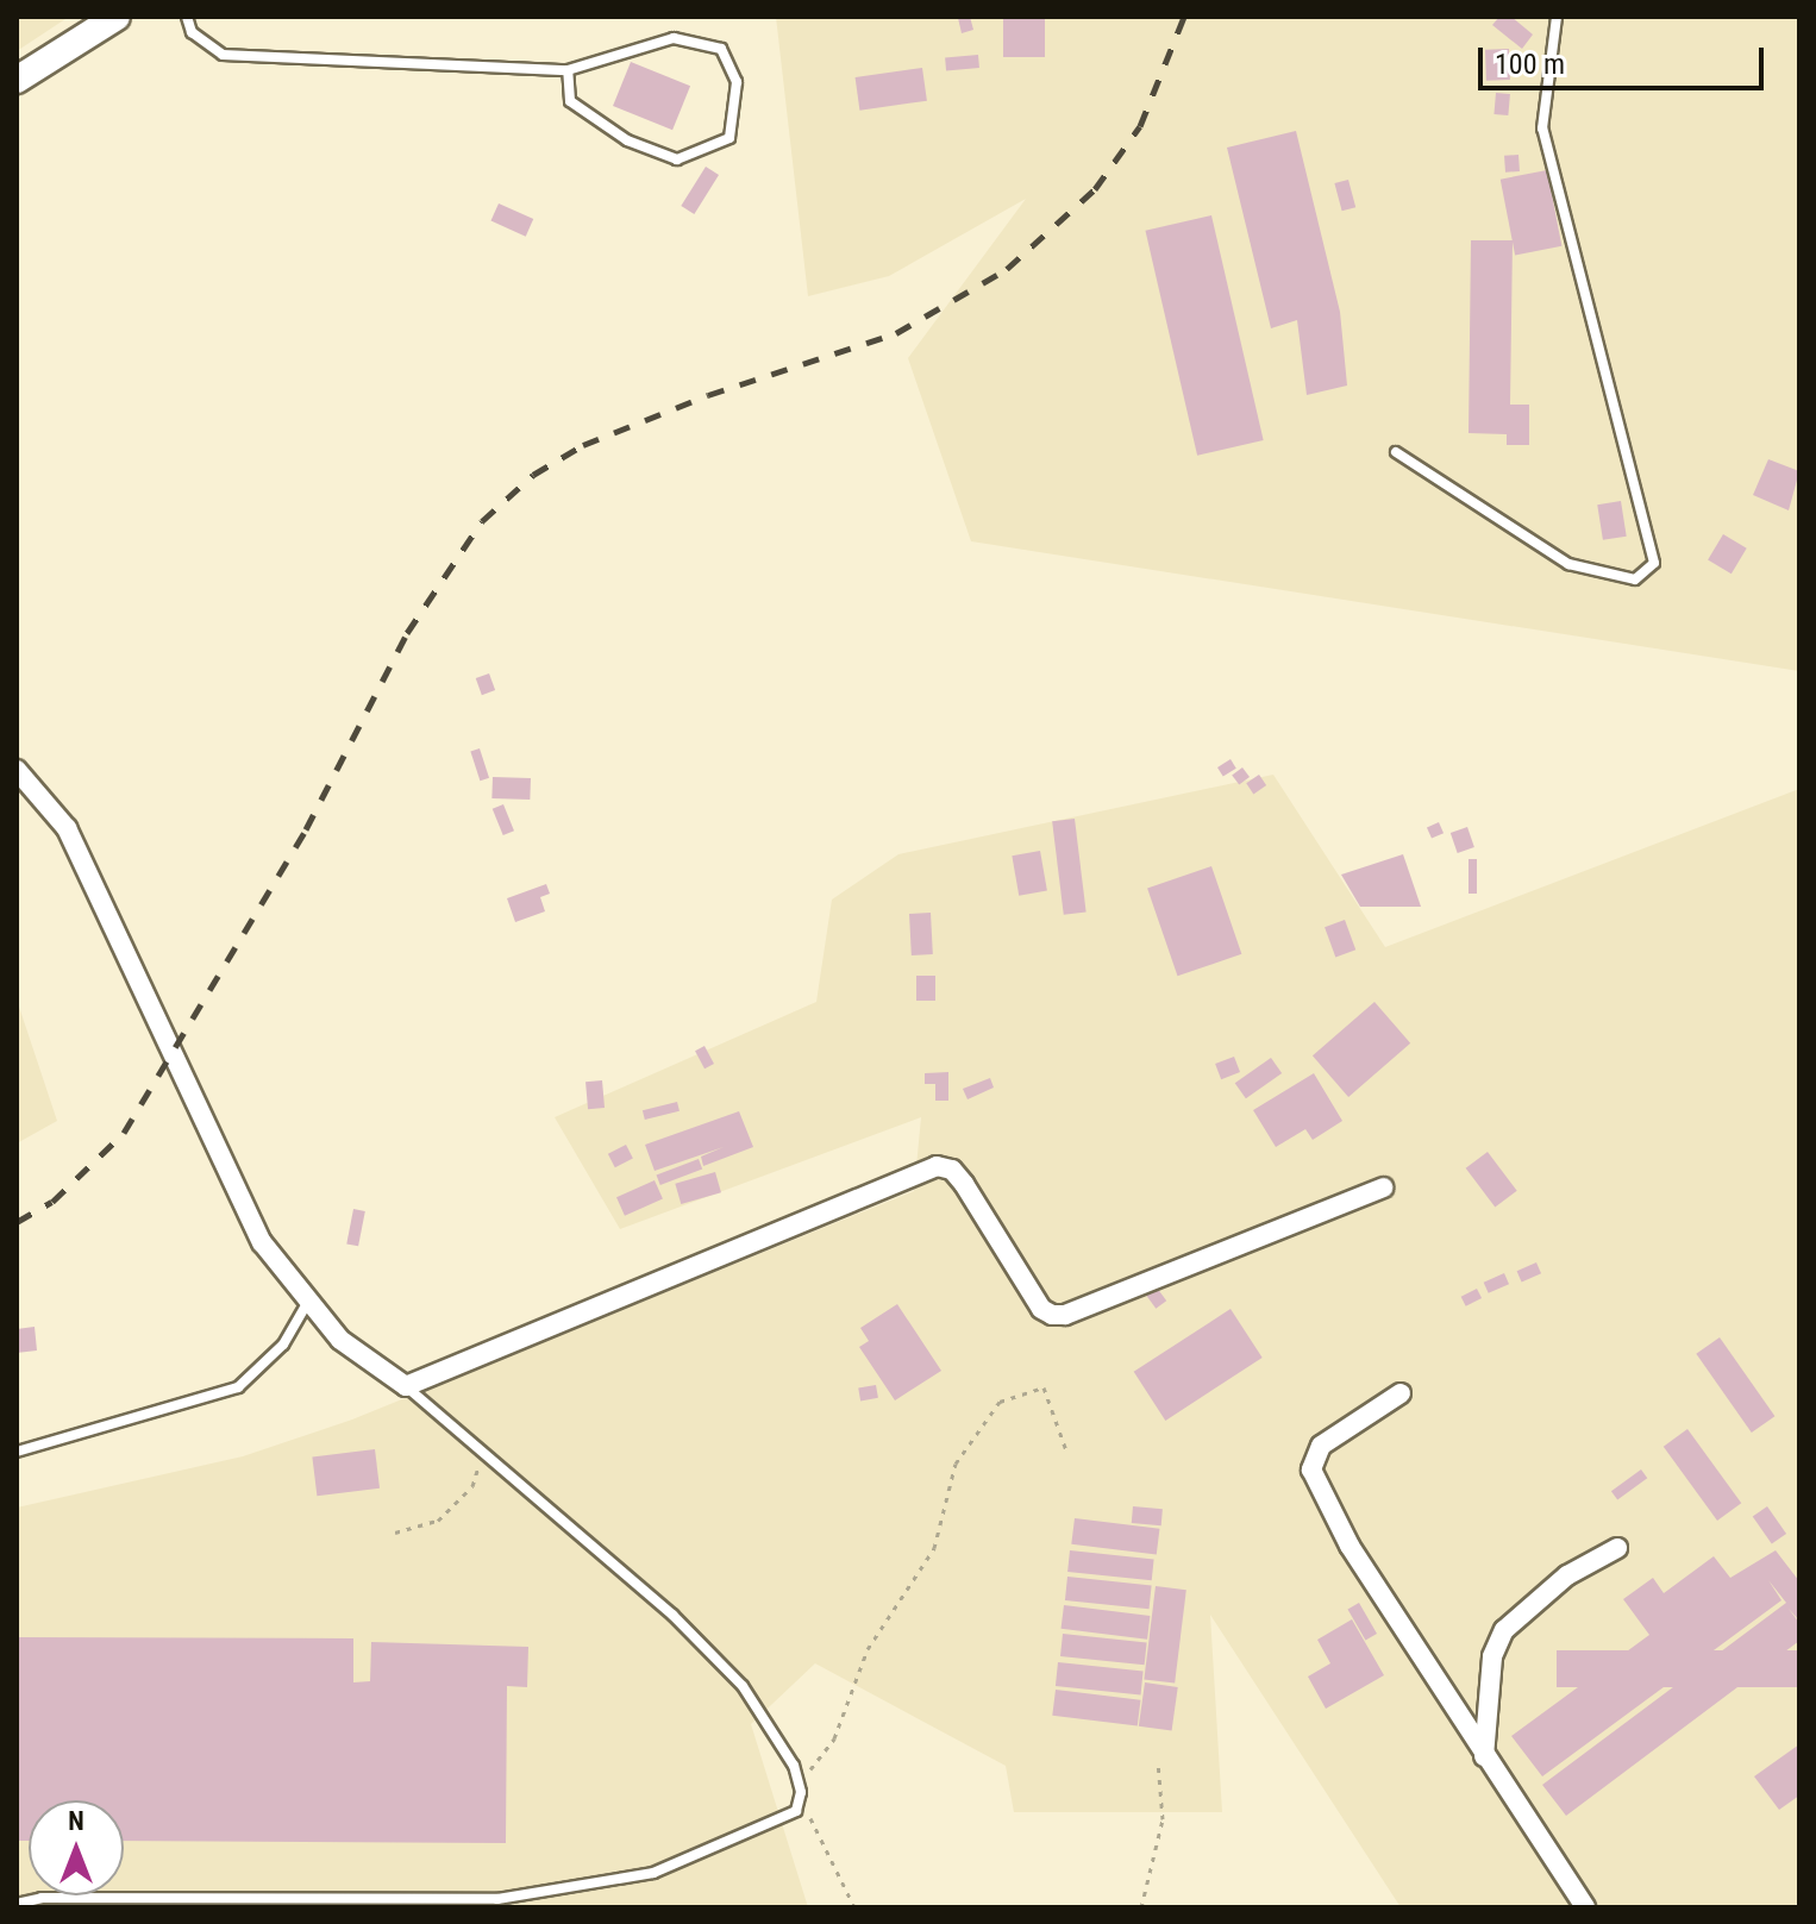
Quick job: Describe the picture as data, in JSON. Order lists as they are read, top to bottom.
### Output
{
  "scale_bar": "100 m",
  "north": "top"
}
